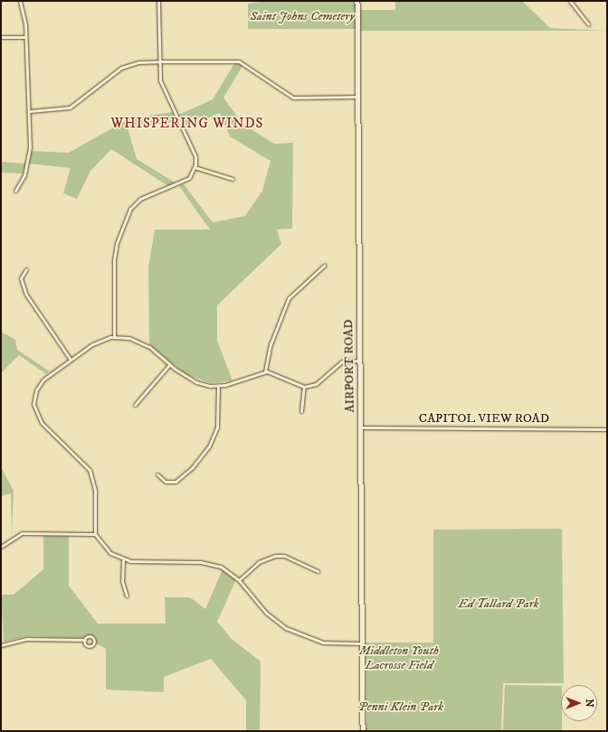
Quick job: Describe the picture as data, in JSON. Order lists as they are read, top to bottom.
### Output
{
  "streets": {
    "street": ["AIRPORT ROAD", "CAPITOL VIEW ROAD"]
  },
  "crossings": [
    ["AIRPORT ROAD", "CAPITOL VIEW ROAD"]
  ],
  "districts": ["WHISPERING WINDS"],
  "parks": [
    "Saint Johns Cemetery",
    "Ed Tallard Park",
    "Middleton Youth Lacrosse Field",
    "Penni Klein Park"
  ],
  "north": "right"
}
